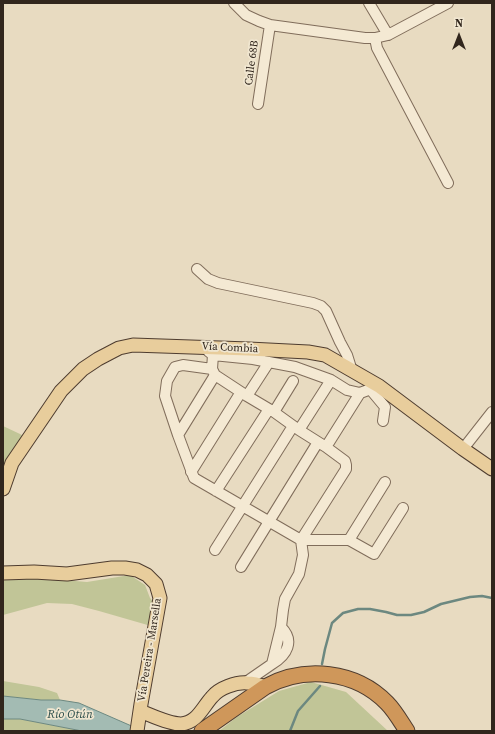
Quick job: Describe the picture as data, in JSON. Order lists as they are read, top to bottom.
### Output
{
  "streets": {
    "main road": ["Vía Combia", "Vía Pereira - Marsella"],
    "street": ["Calle 68B"]
  },
  "water": ["Río Otún"],
  "north": "top"
}
